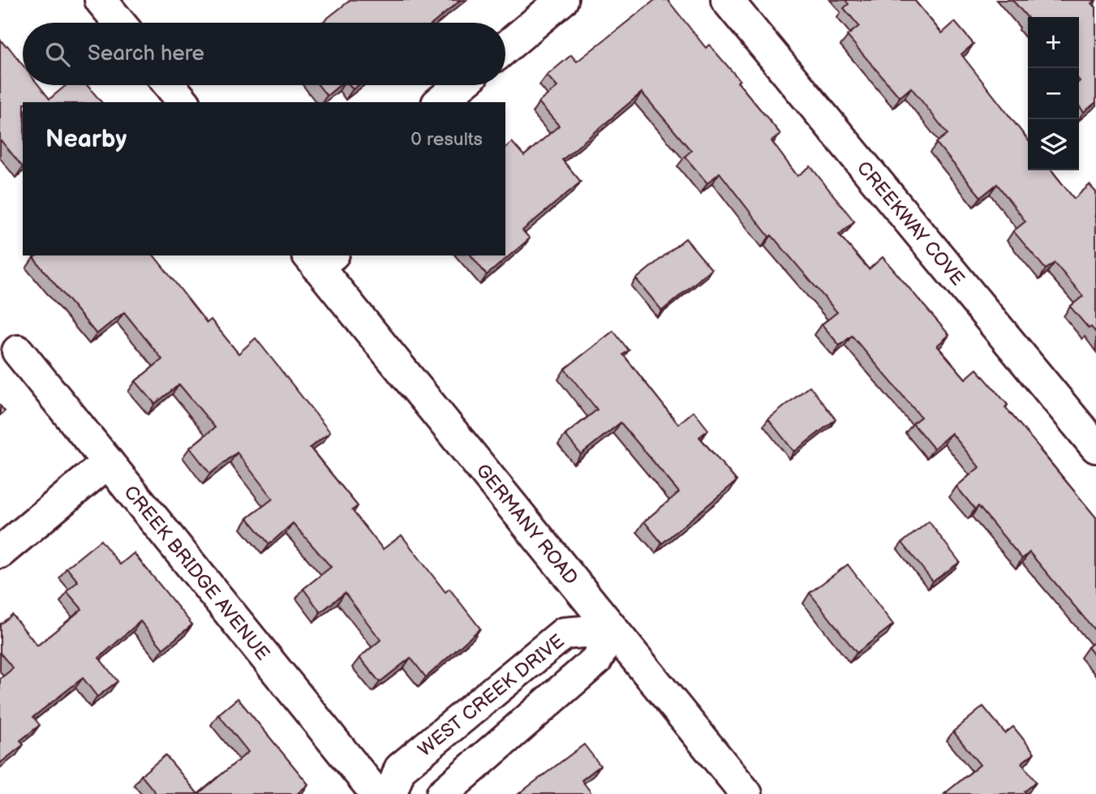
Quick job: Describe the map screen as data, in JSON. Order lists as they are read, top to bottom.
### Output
{
  "streets": {
    "street": [
      "CREEKWAY COVE",
      "GERMANY ROAD",
      "CREEK BRIDGE AVENUE",
      "WEST CREEK DRIVE"
    ]
  },
  "crossings": [
    ["GERMANY ROAD", "WEST CREEK DRIVE"]
  ],
  "page": {
    "map_buttons": ["+", "−"],
    "search": "Search here",
    "heading": ["Nearby", "0 results"]
  }
}
